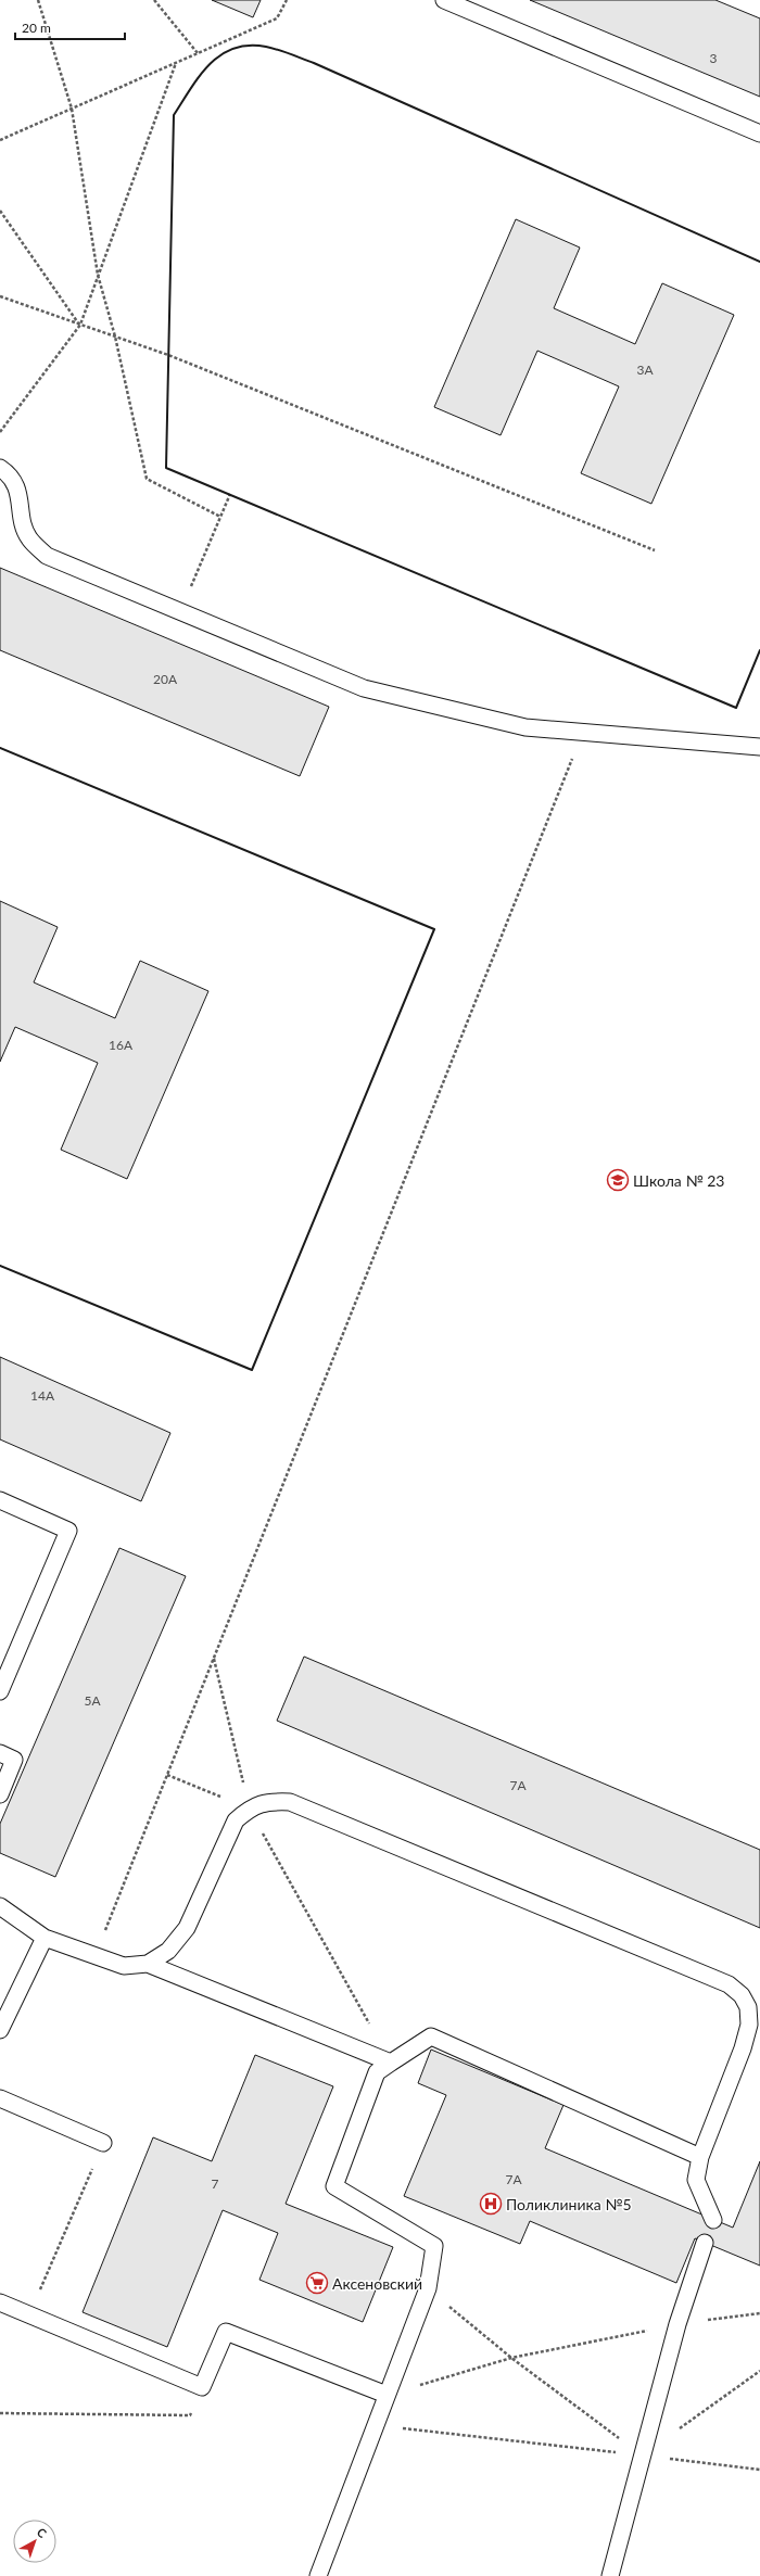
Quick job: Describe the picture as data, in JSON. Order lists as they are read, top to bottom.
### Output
{
  "places": {
    "school or university": ["Школа № 23"],
    "hospital": ["Поликлиника №5"],
    "supermarket": ["Аксеновский"]
  },
  "house_numbers": [
    "3",
    "3А",
    "20А",
    "16А",
    "14А",
    "5А",
    "7А",
    "7А",
    "7"
  ],
  "scale_bar": "20 m",
  "north": "top right"
}
